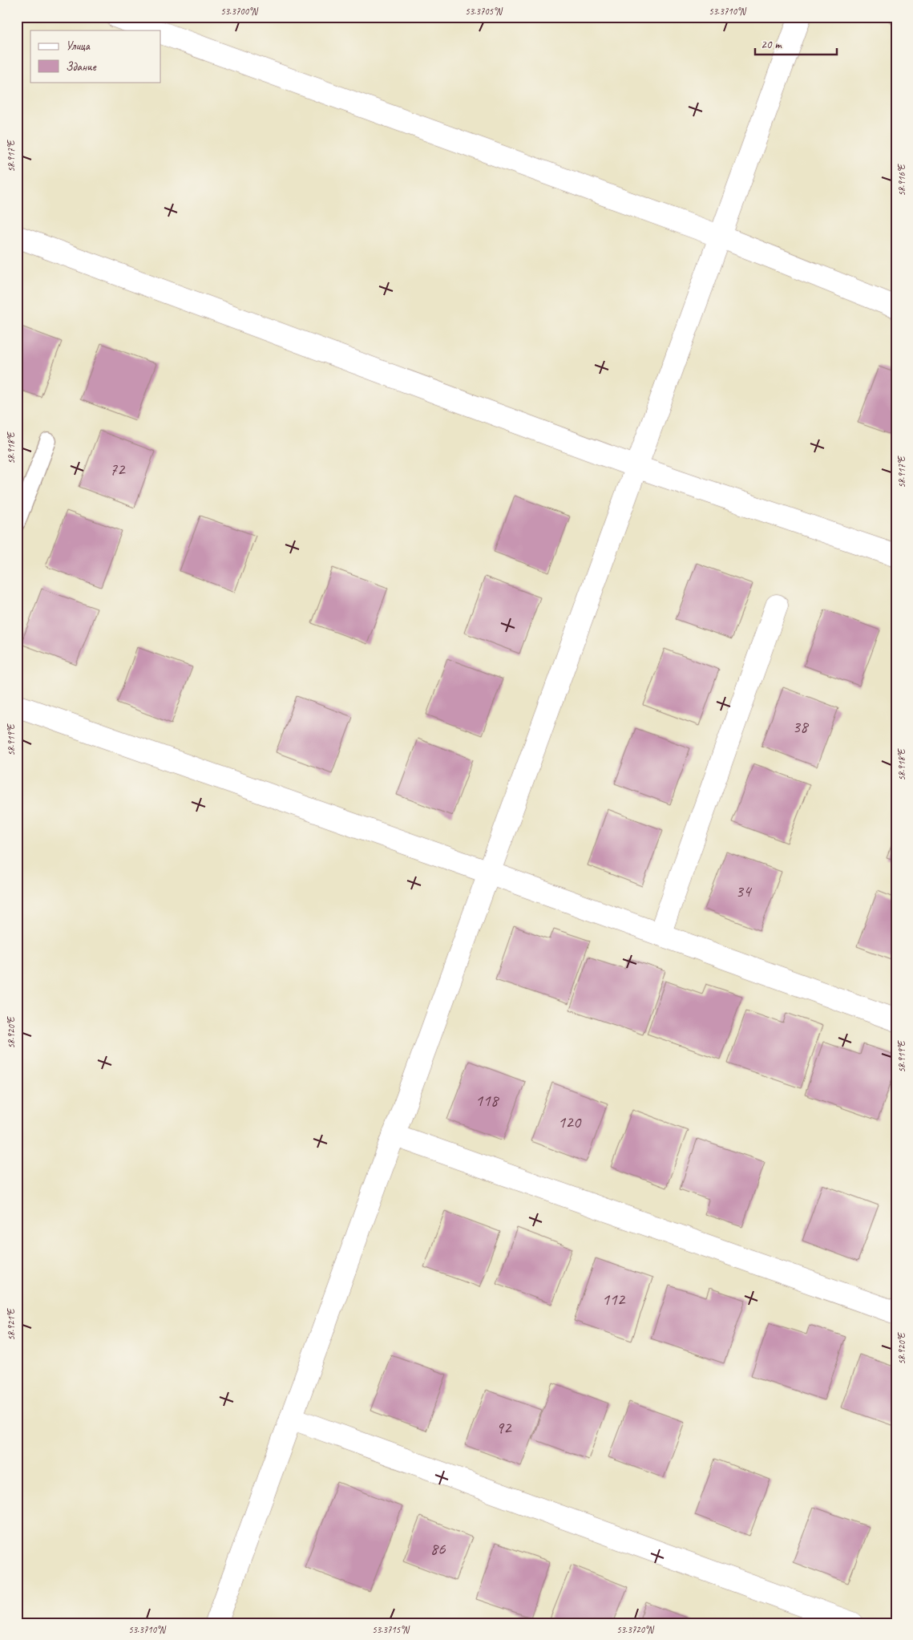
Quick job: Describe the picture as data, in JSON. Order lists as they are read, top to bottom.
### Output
{
  "house_numbers": [
    "72",
    "38",
    "34",
    "118",
    "120",
    "112",
    "92",
    "86"
  ],
  "legend": ["Улица", "Здание"],
  "scale_bar": "20 m",
  "coordinates": [
    "53.3700°N",
    "53.3705°N",
    "53.3710°N",
    "58.917°E",
    "58.916°E",
    "58.918°E",
    "58.919°E",
    "58.920°E",
    "58.921°E",
    "53.3715°N",
    "53.3720°N"
  ]
}
